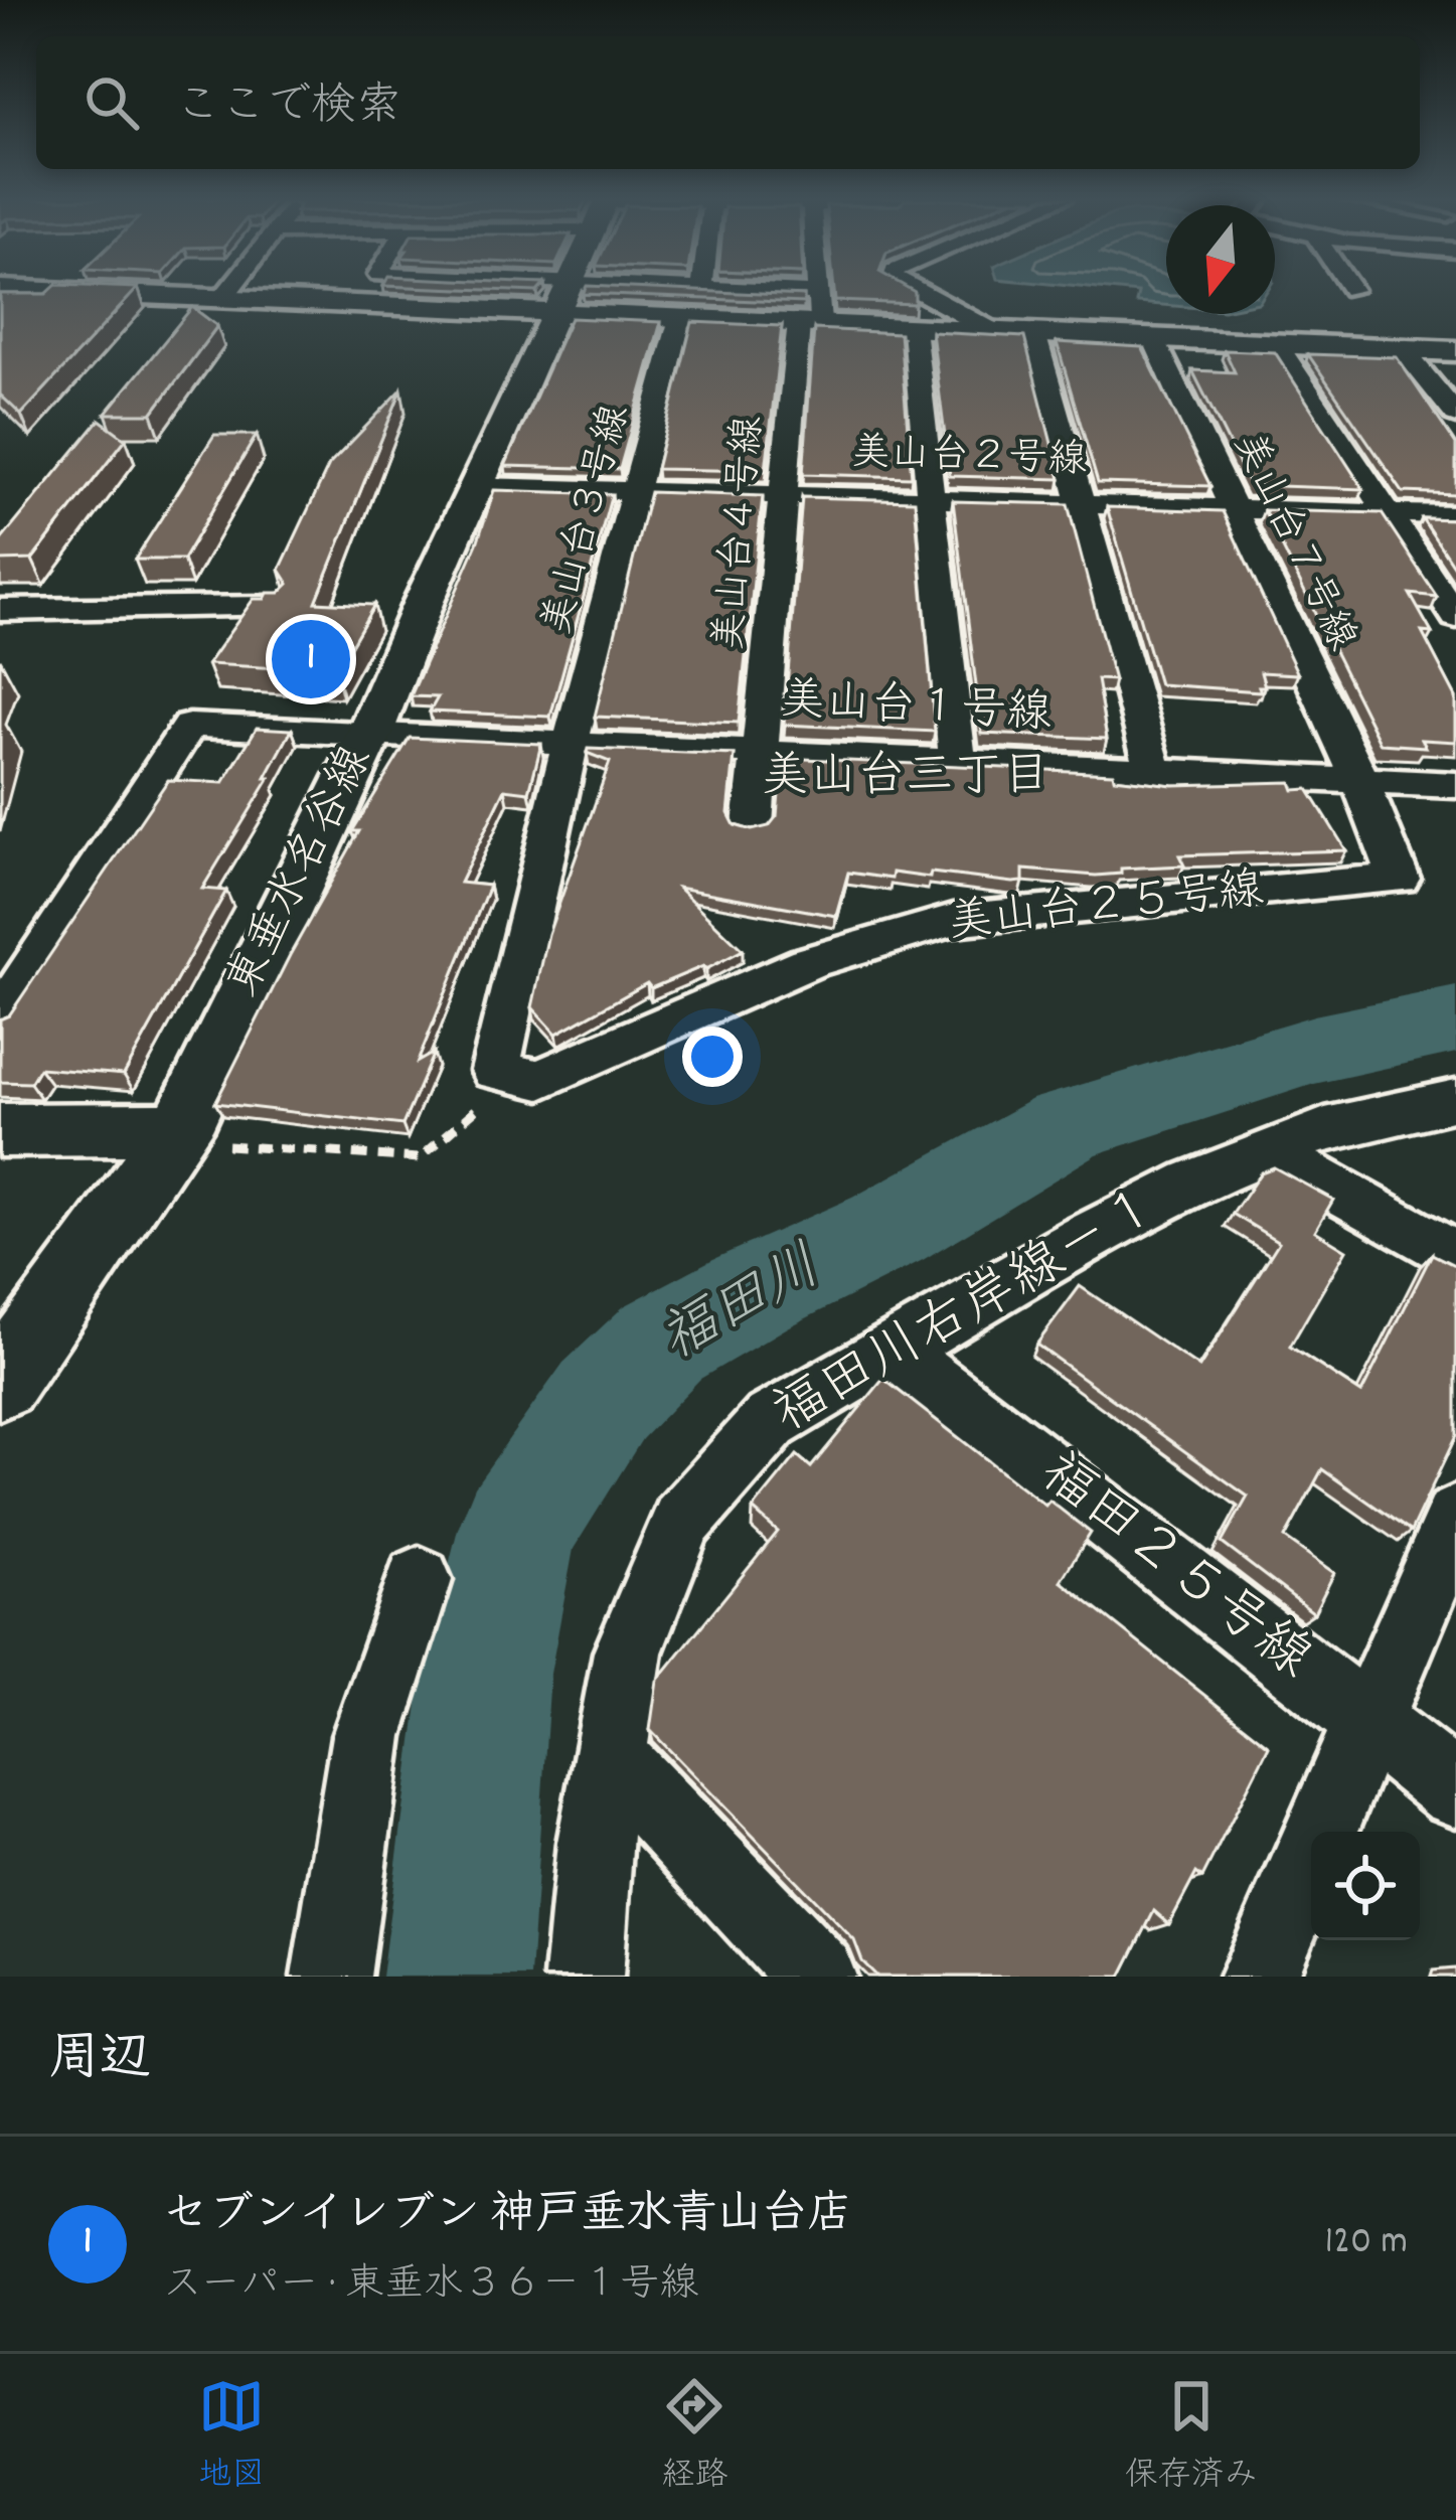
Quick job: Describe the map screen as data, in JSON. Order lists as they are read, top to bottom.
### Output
{
  "streets": {
    "street": [
      "美山台２号線",
      "美山台３号線",
      "美山台４号線",
      "美山台７号線",
      "美山台１号線",
      "東垂水名谷線",
      "美山台２５号線",
      "福田川右岸線－１",
      "福田２５号線"
    ]
  },
  "crossings": [
    ["美山台２号線", "美山台３号線"],
    ["美山台２号線", "美山台４号線"],
    ["美山台２号線", "美山台７号線"],
    ["美山台２号線", "東垂水名谷線"],
    ["美山台３号線", "美山台１号線"],
    ["美山台４号線", "美山台１号線"],
    ["美山台７号線", "美山台１号線"],
    ["美山台７号線", "美山台２５号線"],
    ["美山台１号線", "東垂水名谷線"],
    ["美山台１号線", "美山台２５号線"],
    ["福田川右岸線－１", "福田２５号線"]
  ],
  "districts": ["美山台三丁目"],
  "water": ["福田川"],
  "north": "bottom",
  "page": {
    "search": "ここで検索",
    "pins": "1",
    "heading": "周辺",
    "list": [
      {
        "mark": "1",
        "name": "セブンイレブン 神戸垂水青山台店",
        "note": "スーパー · 東垂水３６－１号線",
        "value": "120 m"
      }
    ],
    "nav": ["地図", "経路", "保存済み"]
  }
}
